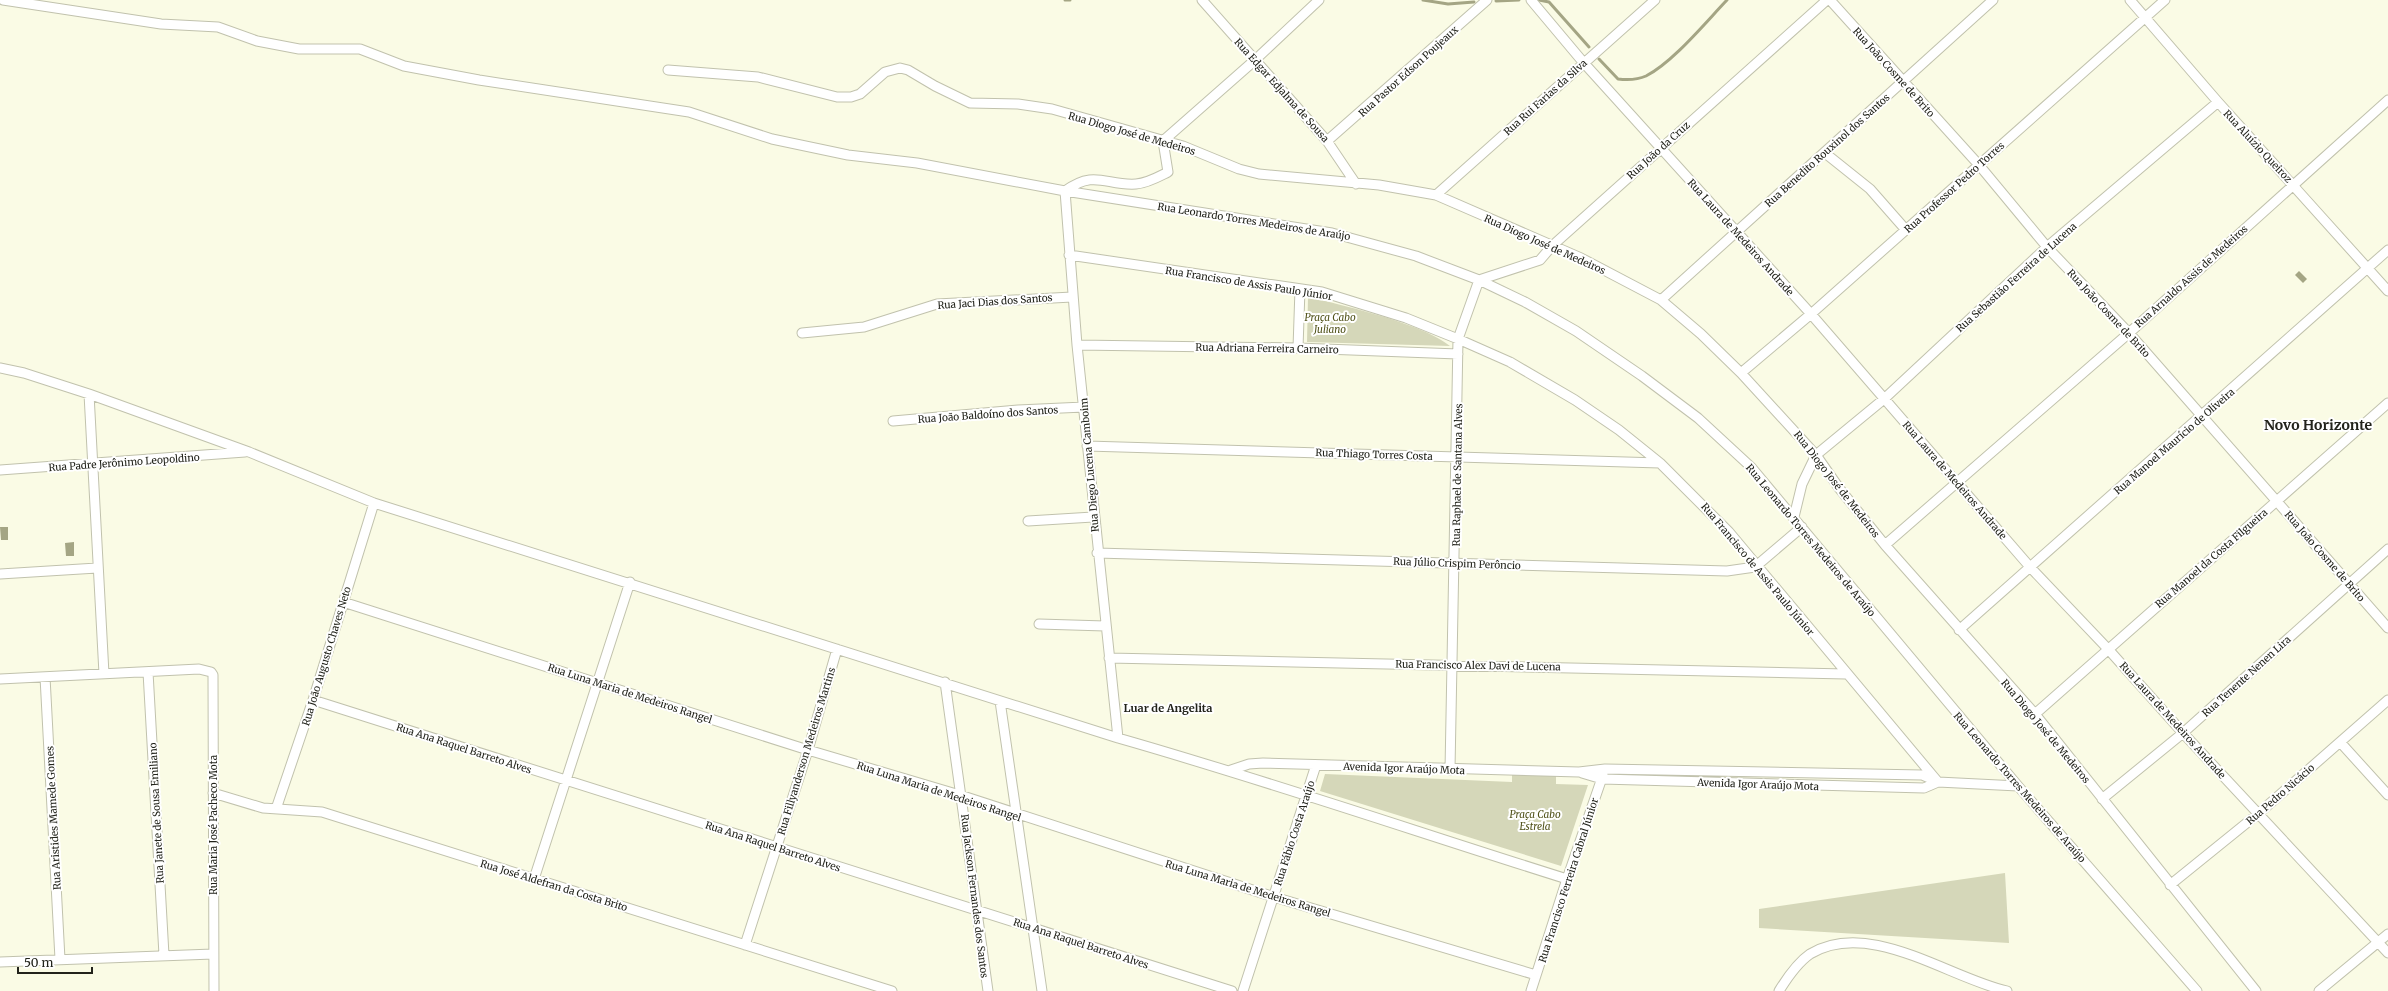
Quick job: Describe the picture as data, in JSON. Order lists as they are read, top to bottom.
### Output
{
  "streets": {
    "street": [
      "Rua Pastor Edson Poujeaux",
      "Rua João Cosme de Brito",
      "Rua Edgar Edjalma de Sousa",
      "Rua Rui Farias da Silva",
      "Rua Diogo José de Medeiros",
      "Rua Aluízio Queiroz",
      "Rua João da Cruz",
      "Rua Benedito Rouxinol dos Santos",
      "Rua Professor Pedro Torres",
      "Rua Leonardo Torres Medeiros de Araújo",
      "Rua Laura de Medeiros Andrade",
      "Rua Arnaldo Assis de Medeiros",
      "Rua Sebastião Ferreira de Lucena",
      "Rua Francisco de Assis Paulo Júnior",
      "Rua Jaci Dias dos Santos",
      "Rua Adriana Ferreira Carneiro",
      "Rua João Baldoíno dos Santos",
      "Rua Manoel Maurício de Oliveira",
      "Rua Thiago Torres Costa",
      "Rua Padre Jerônimo Leopoldino",
      "Rua Diego Lucena Camboim",
      "Rua Raphael de Santana Alves",
      "Rua Manoel da Costa Filgueira",
      "Rua Júlio Crispim Perôncio",
      "Rua João Augusto Chaves Neto",
      "Rua Francisco Alex Davi de Lucena",
      "Rua Tenente Nenen Lira",
      "Rua Luna Maria de Medeiros Rangel",
      "Rua Ana Raquel Barreto Alves",
      "Rua Fillyanderson Medeiros Martins",
      "Avenida Igor Araújo Mota",
      "Rua Pedro Nicácio",
      "Rua Janete de Sousa Emiliano",
      "Rua Aristides Mamede Gomes",
      "Rua Maria José Pacheco Mota",
      "Rua Fábio Costa Araújo",
      "Rua Francisco Ferreira Cabral Júnior",
      "Rua José Aldefran da Costa Brito",
      "Rua Jackson Fernandes dos Santos"
    ]
  },
  "crossings": [
    ["Rua Pastor Edson Poujeaux", "Rua Edgar Edjalma de Sousa"],
    ["Rua João Cosme de Brito", "Rua João da Cruz"],
    ["Rua João Cosme de Brito", "Rua Benedito Rouxinol dos Santos"],
    ["Rua João Cosme de Brito", "Rua Professor Pedro Torres"],
    ["Rua João Cosme de Brito", "Rua Arnaldo Assis de Medeiros"],
    ["Rua João Cosme de Brito", "Rua Sebastião Ferreira de Lucena"],
    ["Rua João Cosme de Brito", "Rua Manoel Maurício de Oliveira"],
    ["Rua João Cosme de Brito", "Rua Manoel da Costa Filgueira"],
    ["Rua João Cosme de Brito", "Rua Tenente Nenen Lira"],
    ["Rua Edgar Edjalma de Sousa", "Rua Diogo José de Medeiros"],
    ["Rua Rui Farias da Silva", "Rua Diogo José de Medeiros"],
    ["Rua Rui Farias da Silva", "Rua Laura de Medeiros Andrade"],
    ["Rua Diogo José de Medeiros", "Rua João da Cruz"],
    ["Rua Diogo José de Medeiros", "Rua Benedito Rouxinol dos Santos"],
    ["Rua Diogo José de Medeiros", "Rua Professor Pedro Torres"],
    ["Rua Diogo José de Medeiros", "Rua Arnaldo Assis de Medeiros"],
    ["Rua Diogo José de Medeiros", "Rua Sebastião Ferreira de Lucena"],
    ["Rua Diogo José de Medeiros", "Rua Manoel Maurício de Oliveira"],
    ["Rua Diogo José de Medeiros", "Rua Manoel da Costa Filgueira"],
    ["Rua Diogo José de Medeiros", "Rua Tenente Nenen Lira"],
    ["Rua Diogo José de Medeiros", "Rua Pedro Nicácio"],
    ["Rua Aluízio Queiroz", "Rua Professor Pedro Torres"],
    ["Rua Aluízio Queiroz", "Rua Arnaldo Assis de Medeiros"],
    ["Rua Aluízio Queiroz", "Rua Sebastião Ferreira de Lucena"],
    ["Rua Aluízio Queiroz", "Rua Manoel Maurício de Oliveira"],
    ["Rua João da Cruz", "Rua Leonardo Torres Medeiros de Araújo"],
    ["Rua João da Cruz", "Rua Laura de Medeiros Andrade"],
    ["Rua João da Cruz", "Rua Raphael de Santana Alves"],
    ["Rua Benedito Rouxinol dos Santos", "Rua Laura de Medeiros Andrade"],
    ["Rua Professor Pedro Torres", "Rua Laura de Medeiros Andrade"],
    ["Rua Leonardo Torres Medeiros de Araújo", "Rua Diego Lucena Camboim"],
    ["Rua Leonardo Torres Medeiros de Araújo", "Rua Raphael de Santana Alves"],
    ["Rua Leonardo Torres Medeiros de Araújo", "Avenida Igor Araújo Mota"],
    ["Rua Laura de Medeiros Andrade", "Rua Arnaldo Assis de Medeiros"],
    ["Rua Laura de Medeiros Andrade", "Rua Sebastião Ferreira de Lucena"],
    ["Rua Laura de Medeiros Andrade", "Rua Manoel Maurício de Oliveira"],
    ["Rua Laura de Medeiros Andrade", "Rua Manoel da Costa Filgueira"],
    ["Rua Laura de Medeiros Andrade", "Rua Tenente Nenen Lira"],
    ["Rua Laura de Medeiros Andrade", "Rua Pedro Nicácio"],
    ["Rua Francisco de Assis Paulo Júnior", "Rua Thiago Torres Costa"],
    ["Rua Francisco de Assis Paulo Júnior", "Rua Diego Lucena Camboim"],
    ["Rua Francisco de Assis Paulo Júnior", "Rua Raphael de Santana Alves"],
    ["Rua Francisco de Assis Paulo Júnior", "Rua Júlio Crispim Perôncio"],
    ["Rua Francisco de Assis Paulo Júnior", "Rua Francisco Alex Davi de Lucena"],
    ["Rua Francisco de Assis Paulo Júnior", "Avenida Igor Araújo Mota"],
    ["Rua Jaci Dias dos Santos", "Rua Diego Lucena Camboim"],
    ["Rua Adriana Ferreira Carneiro", "Rua Diego Lucena Camboim"],
    ["Rua Adriana Ferreira Carneiro", "Rua Raphael de Santana Alves"],
    ["Rua João Baldoíno dos Santos", "Rua Diego Lucena Camboim"],
    ["Rua Thiago Torres Costa", "Rua Diego Lucena Camboim"],
    ["Rua Thiago Torres Costa", "Rua Raphael de Santana Alves"],
    ["Rua Diego Lucena Camboim", "Rua Júlio Crispim Perôncio"],
    ["Rua Diego Lucena Camboim", "Rua Francisco Alex Davi de Lucena"],
    ["Rua Raphael de Santana Alves", "Rua Júlio Crispim Perôncio"],
    ["Rua Raphael de Santana Alves", "Rua Francisco Alex Davi de Lucena"],
    ["Rua Raphael de Santana Alves", "Avenida Igor Araújo Mota"],
    ["Rua João Augusto Chaves Neto", "Rua Luna Maria de Medeiros Rangel"],
    ["Rua João Augusto Chaves Neto", "Rua Ana Raquel Barreto Alves"],
    ["Rua João Augusto Chaves Neto", "Rua José Aldefran da Costa Brito"],
    ["Rua Luna Maria de Medeiros Rangel", "Rua Fillyanderson Medeiros Martins"],
    ["Rua Luna Maria de Medeiros Rangel", "Rua Fábio Costa Araújo"],
    ["Rua Luna Maria de Medeiros Rangel", "Rua Francisco Ferreira Cabral Júnior"],
    ["Rua Luna Maria de Medeiros Rangel", "Rua Jackson Fernandes dos Santos"],
    ["Rua Ana Raquel Barreto Alves", "Rua Fillyanderson Medeiros Martins"],
    ["Rua Ana Raquel Barreto Alves", "Rua Jackson Fernandes dos Santos"],
    ["Rua Fillyanderson Medeiros Martins", "Rua José Aldefran da Costa Brito"],
    ["Avenida Igor Araújo Mota", "Rua Fábio Costa Araújo"],
    ["Avenida Igor Araújo Mota", "Rua Francisco Ferreira Cabral Júnior"],
    ["Rua Janete de Sousa Emiliano", "Rua Maria José Pacheco Mota"],
    ["Rua Maria José Pacheco Mota", "Rua José Aldefran da Costa Brito"]
  ],
  "districts": ["Novo Horizonte", "Luar de Angelita"],
  "parks": ["Praça Cabo Juliano", "Praça Cabo Estrela"],
  "scale_bar": "50 m"
}
